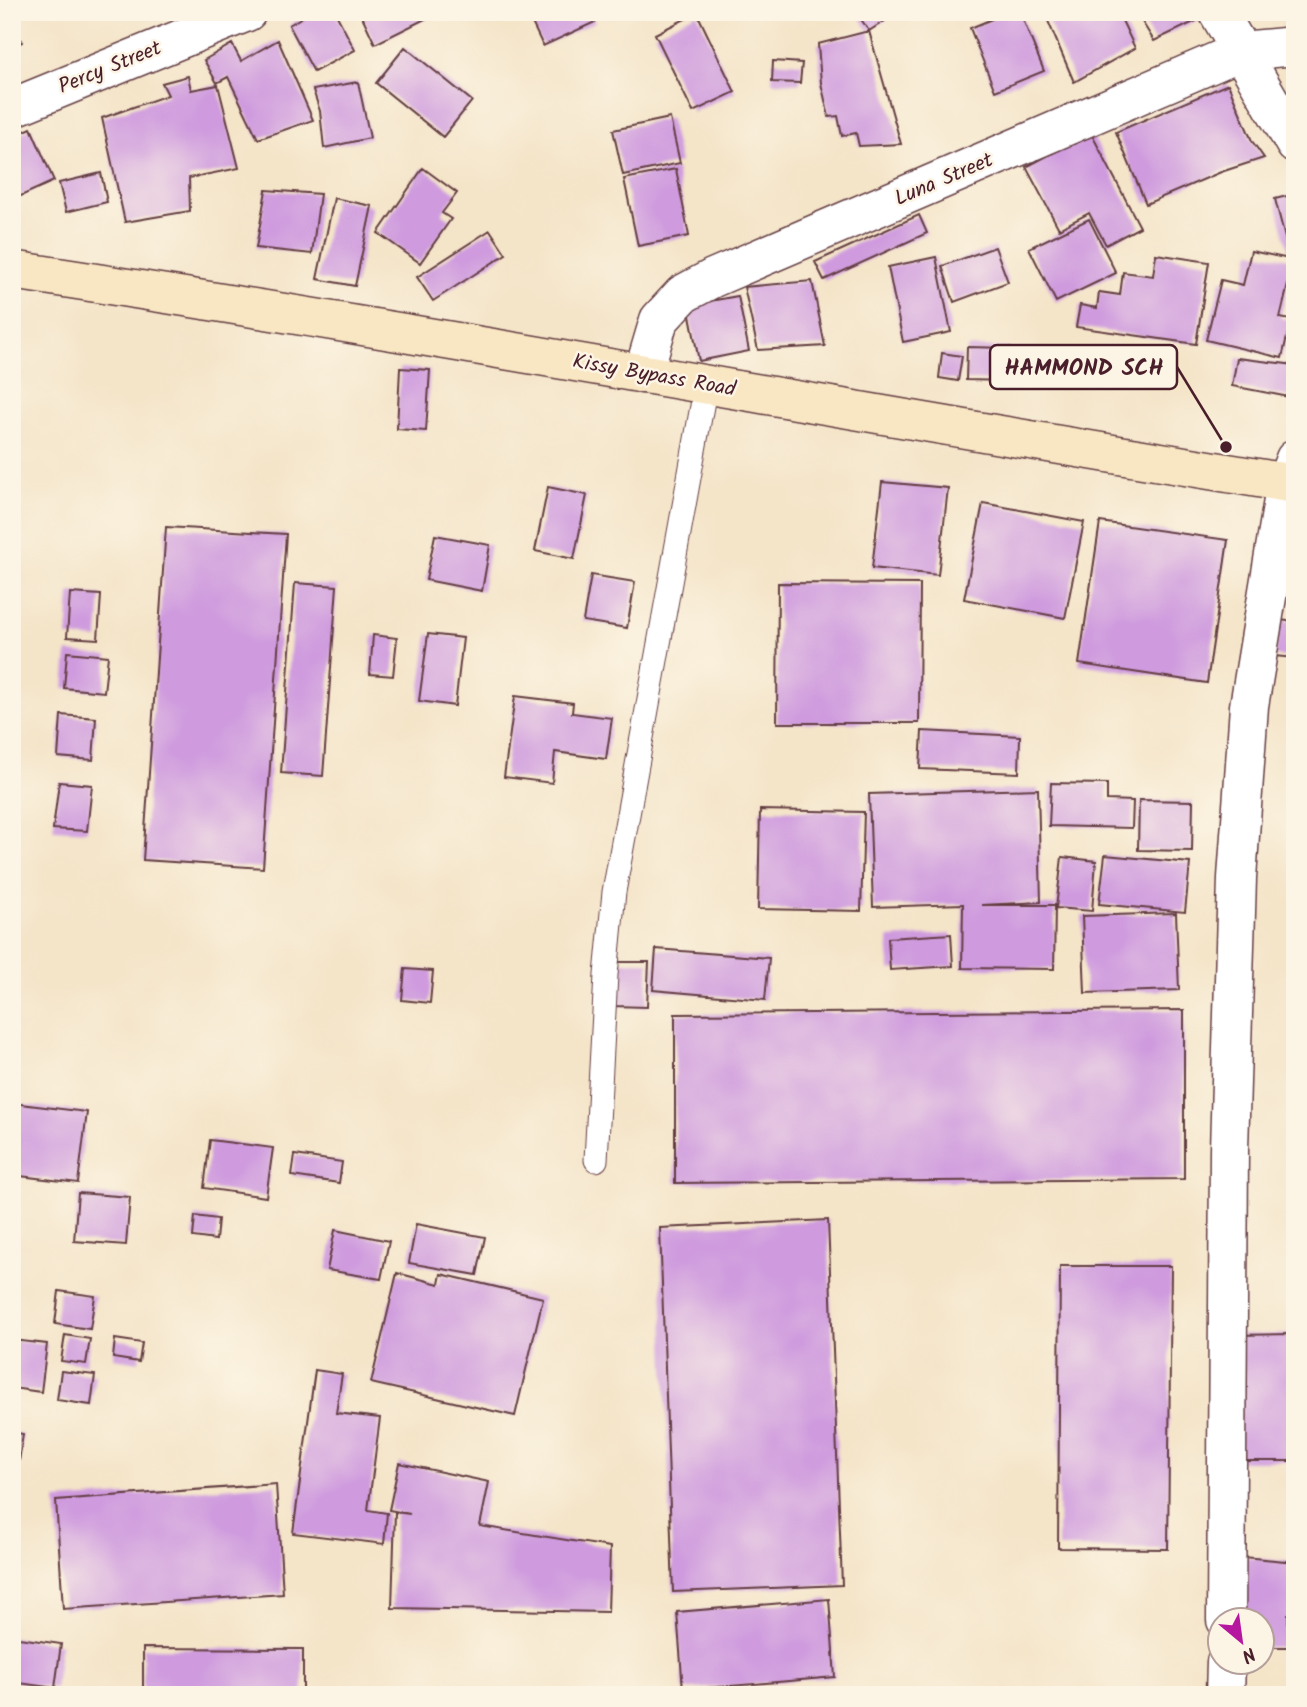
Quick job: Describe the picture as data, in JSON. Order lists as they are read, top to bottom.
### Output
{
  "streets": {
    "main road": ["Kissy Bypass Road"],
    "street": ["Percy Street", "Luna Street"]
  },
  "crossings": [
    ["Luna Street", "Kissy Bypass Road"]
  ],
  "places": ["HAMMOND SCH"],
  "north": "bottom right"
}
